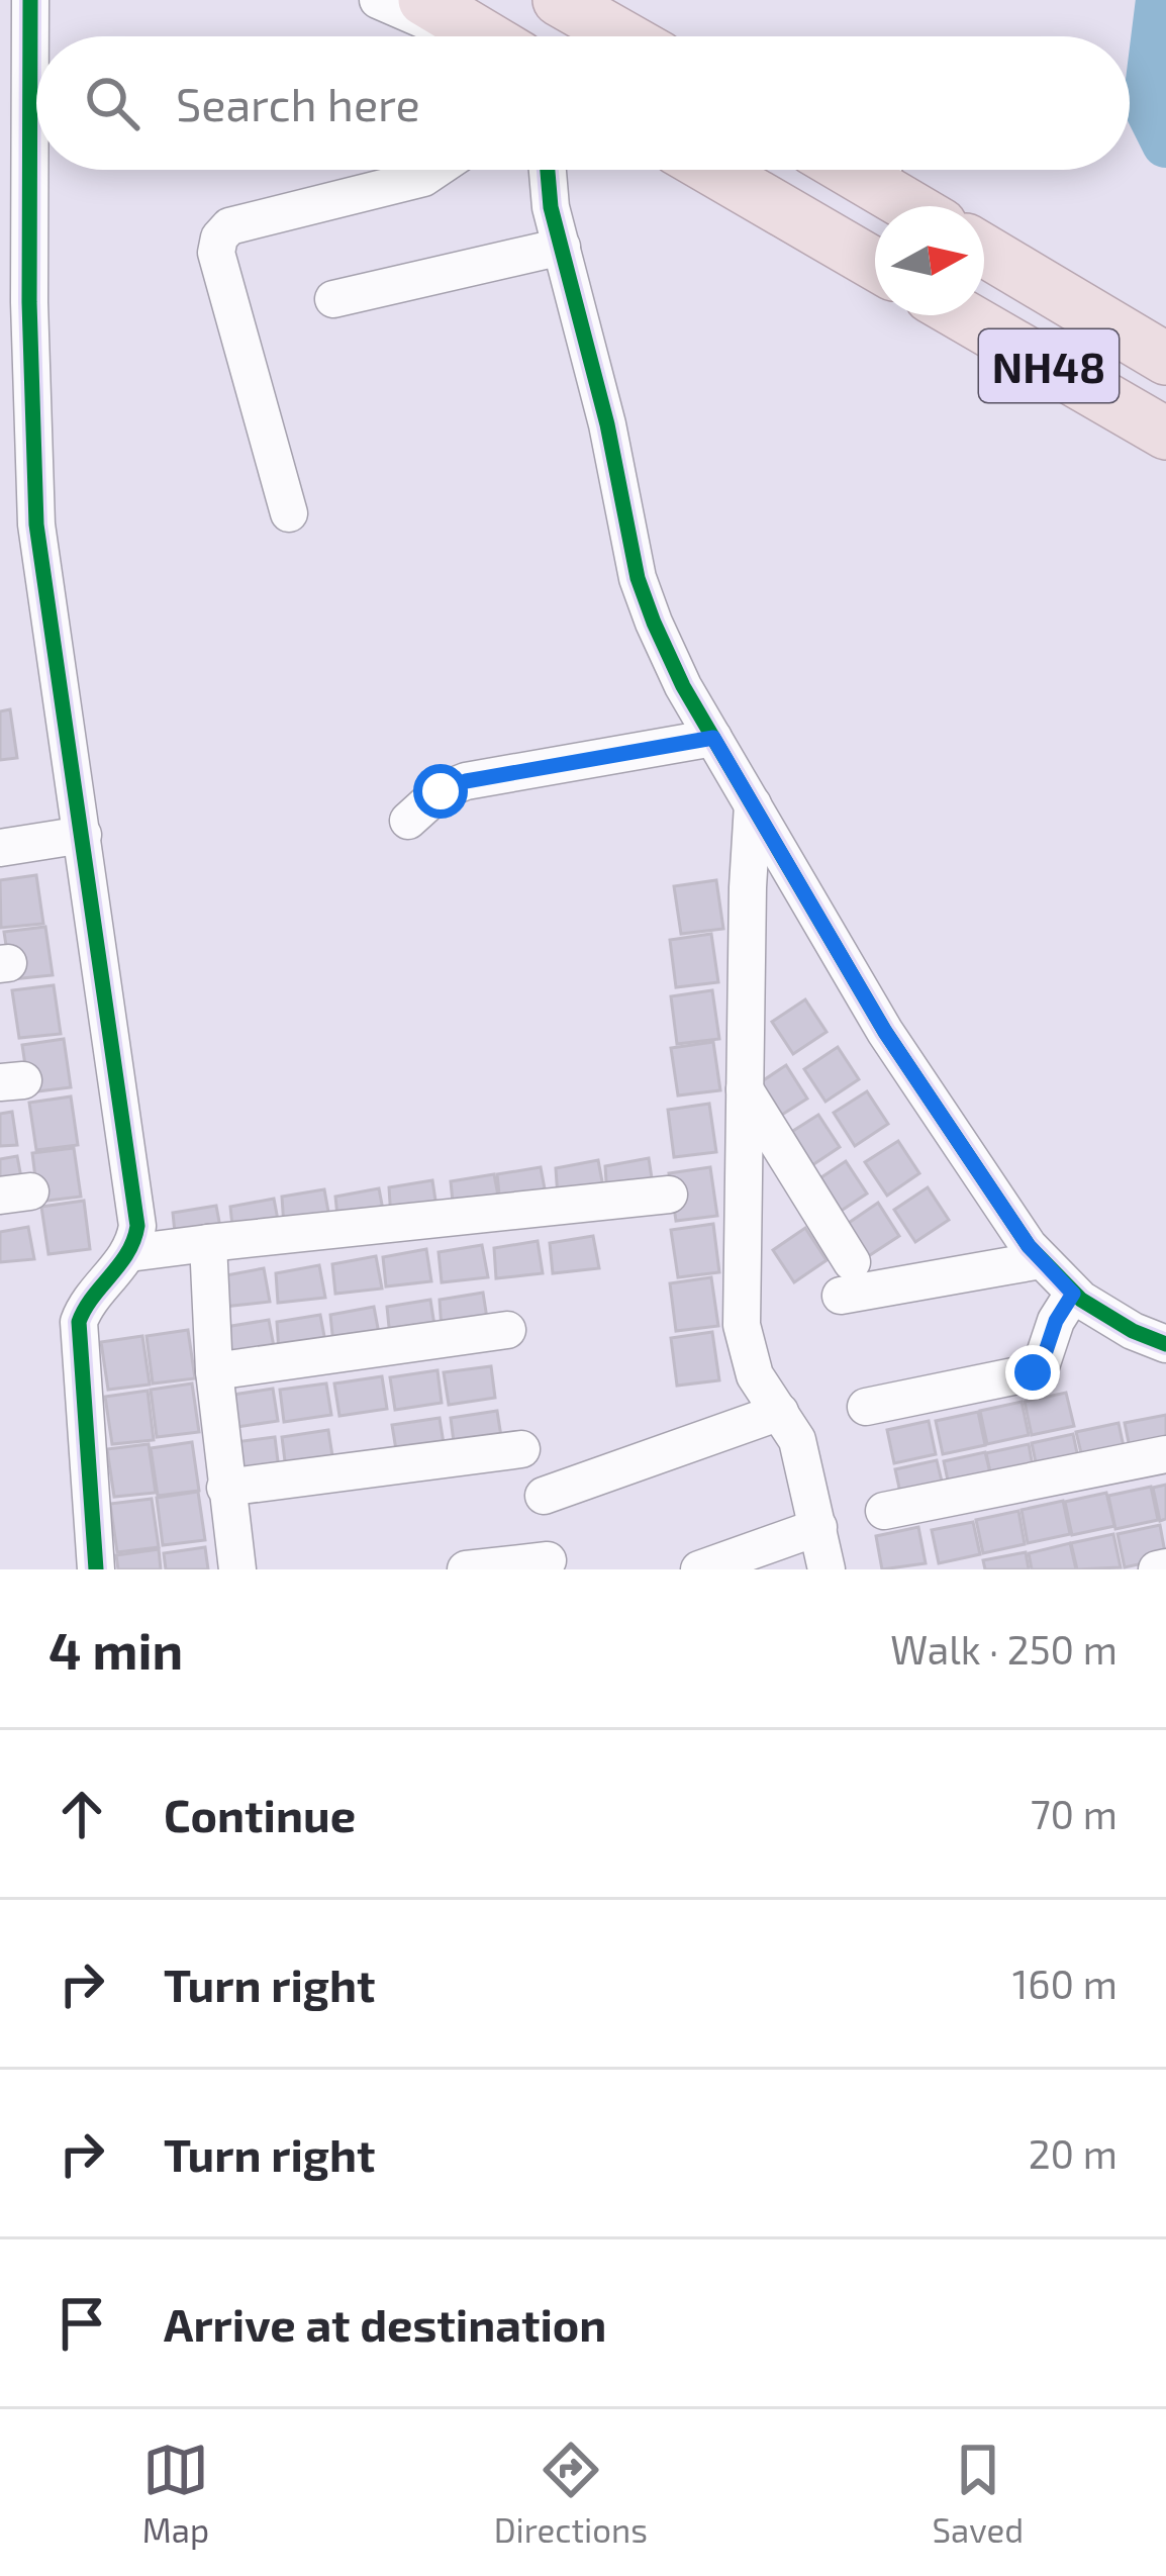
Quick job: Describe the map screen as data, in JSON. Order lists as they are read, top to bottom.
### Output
{
  "streets": {
    "highway": ["NH48"]
  },
  "north": "right",
  "page": {
    "search": "Search here",
    "heading": ["4 min", "Walk · 250 m"],
    "list": [
      ["Continue", "70 m"],
      ["Turn right", "160 m"],
      ["Turn right", "20 m"],
      "Arrive at destination"
    ],
    "nav": ["Map", "Directions", "Saved"]
  }
}
